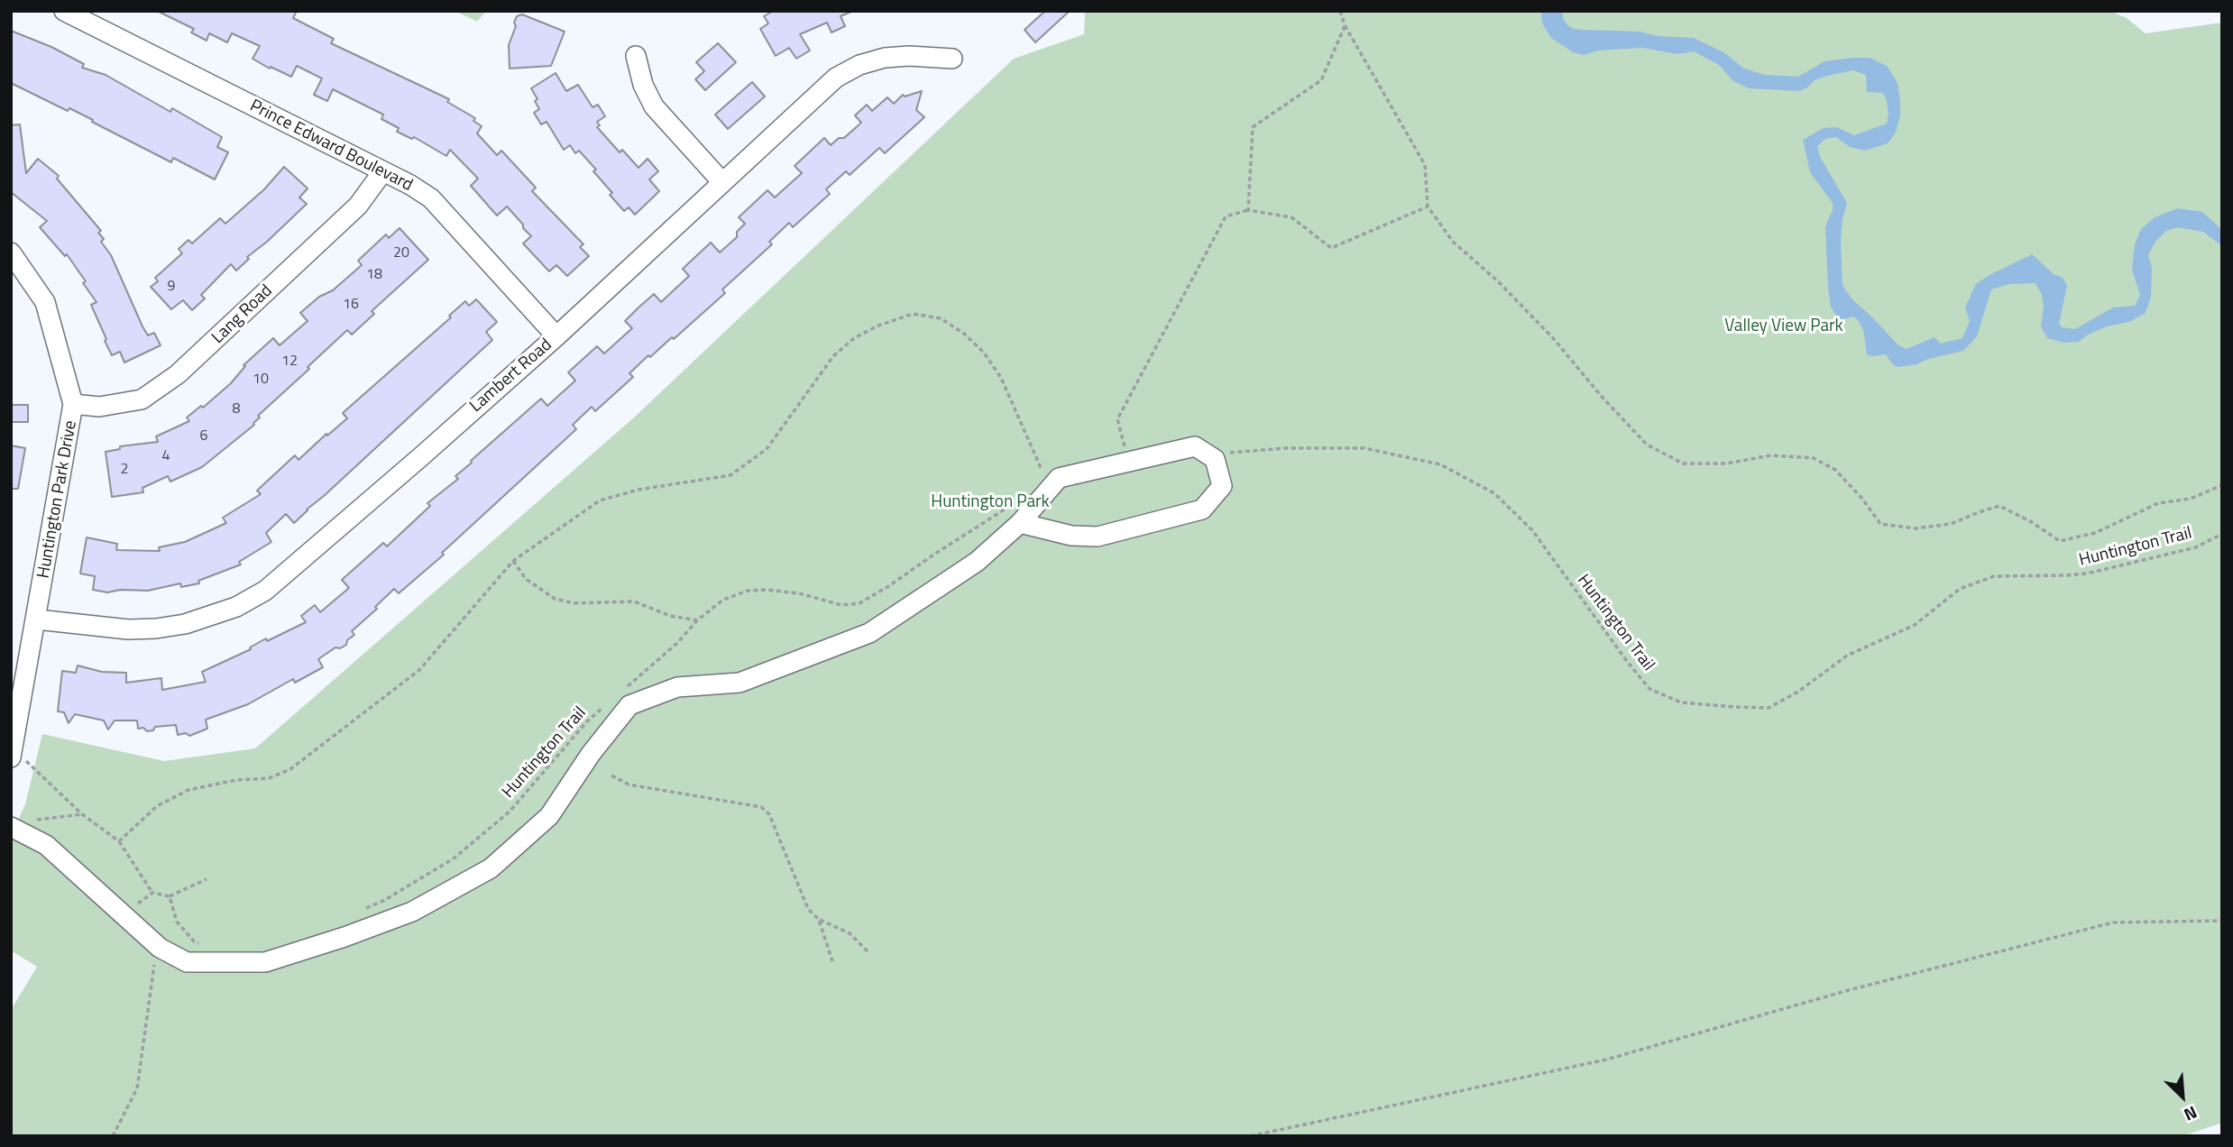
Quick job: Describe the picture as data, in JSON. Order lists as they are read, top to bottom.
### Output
{
  "streets": {
    "street": [
      "Prince Edward Boulevard",
      "Lang Road",
      "Lambert Road",
      "Huntington Park Drive"
    ],
    "path": ["Huntington Trail"]
  },
  "crossings": [
    ["Prince Edward Boulevard", "Lang Road"],
    ["Prince Edward Boulevard", "Lambert Road"],
    ["Lang Road", "Huntington Park Drive"],
    ["Lambert Road", "Huntington Park Drive"]
  ],
  "parks": ["Valley View Park", "Huntington Park"],
  "house_numbers": [
    "20",
    "18",
    "9",
    "16",
    "12",
    "10",
    "8",
    "6",
    "4",
    "2"
  ],
  "north": "bottom right"
}
